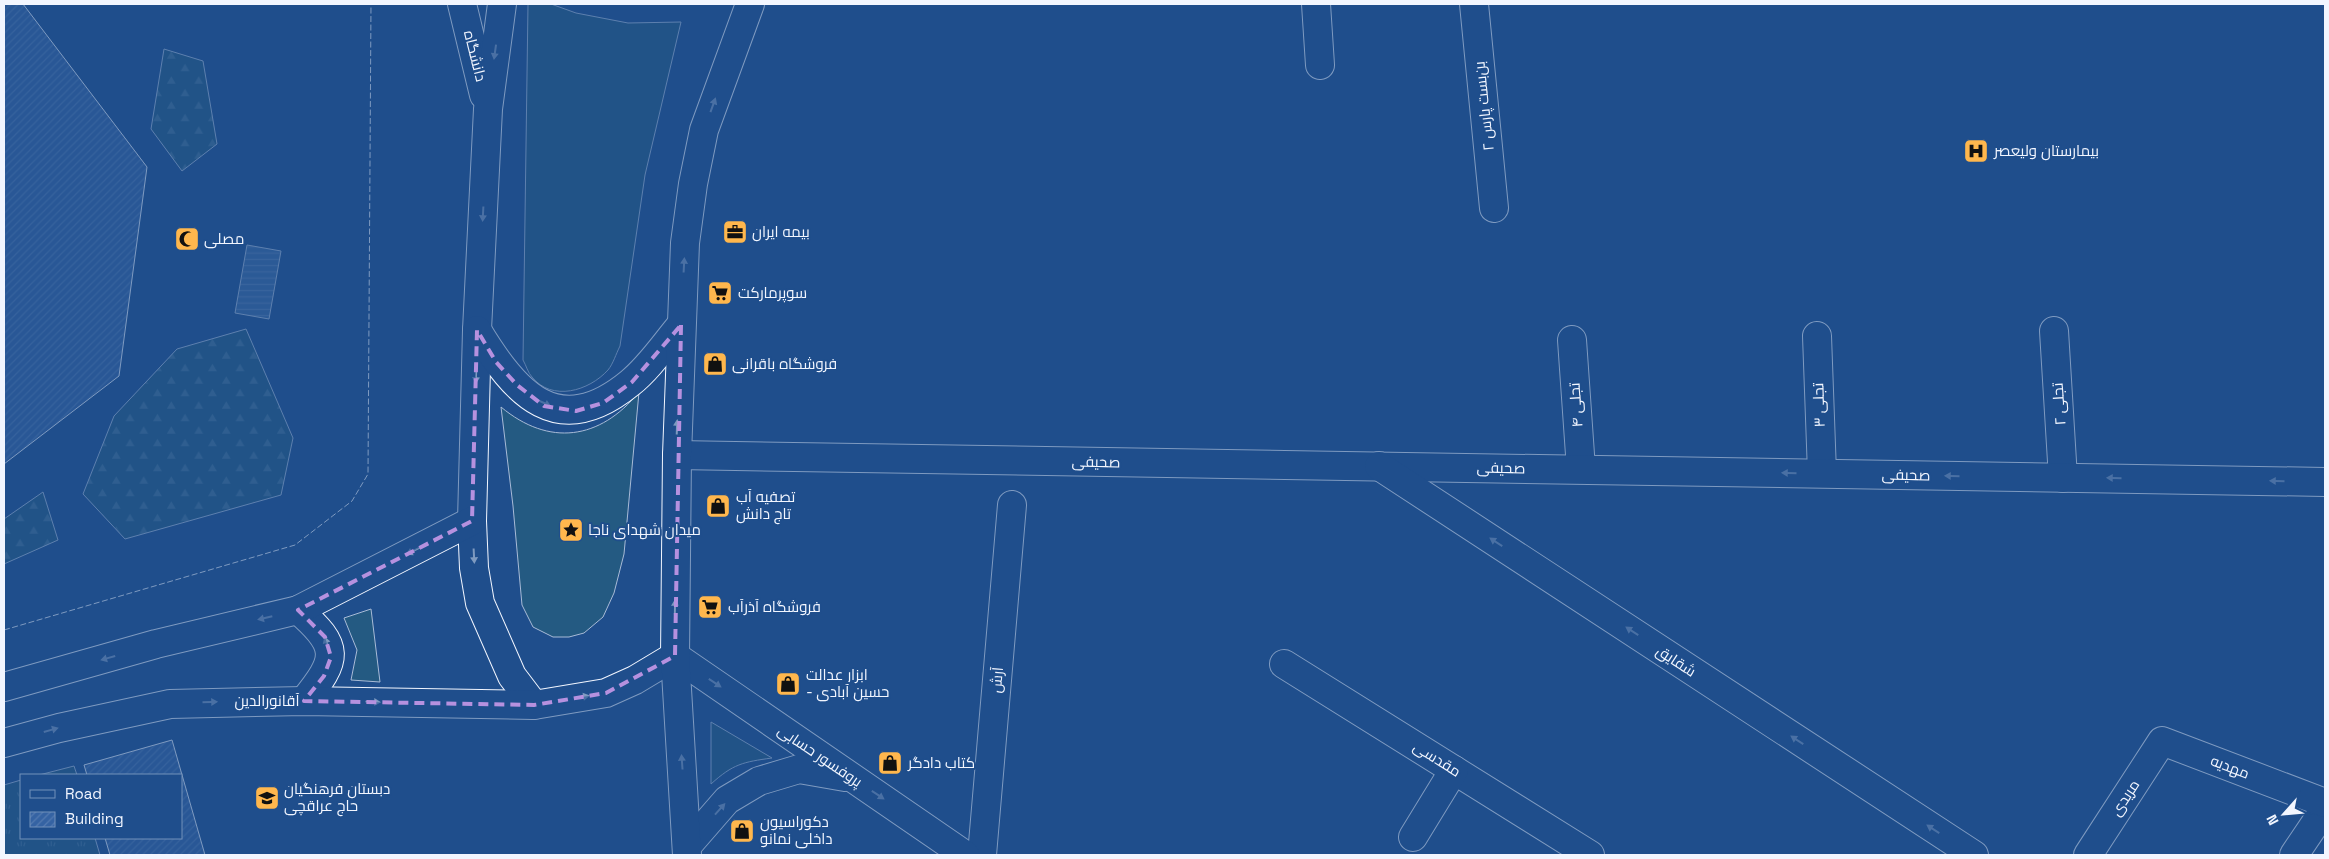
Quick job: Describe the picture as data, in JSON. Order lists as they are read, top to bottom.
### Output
{
  "streets": {
    "street": [
      "دانشگاه",
      "بن‌بست پارس ۲",
      "تجلی ۲",
      "تجلی ۴",
      "تجلی ۳",
      "صحیفی",
      "شقایق",
      "آرش",
      "آقانورالدین",
      "پروفسور حسابی",
      "مقدسی",
      "مهدیه",
      "مریدی"
    ]
  },
  "crossings": [
    ["تجلی ۲", "صحیفی"],
    ["تجلی ۴", "صحیفی"],
    ["تجلی ۳", "صحیفی"],
    ["صحیفی", "شقایق"],
    ["آقانورالدین", "پروفسور حسابی"],
    ["مهدیه", "مریدی"]
  ],
  "one_way": ["صحیفی", "شقایق", "پروفسور حسابی"],
  "places": {
    "hospital": ["بیمارستان ولیعصر"],
    "office": ["بیمه ایران"],
    "mosque": ["مصلی"],
    "supermarket": ["سوپرمارکت", "فروشگاه آذرآب"],
    "shop": [
      "فروشگاه باقرانی",
      "تصفیه آب تاج دانش",
      "ابزار عدالت - حسین آبادی",
      "کتاب دادگر",
      "دکوراسیون داخلی نمانو"
    ],
    "place": ["میدان شهدای ناجا"],
    "school or university": ["دبستان فرهنگیان حاج عراقچی"]
  },
  "legend": ["Road", "Building"],
  "north": "bottom left"
}
